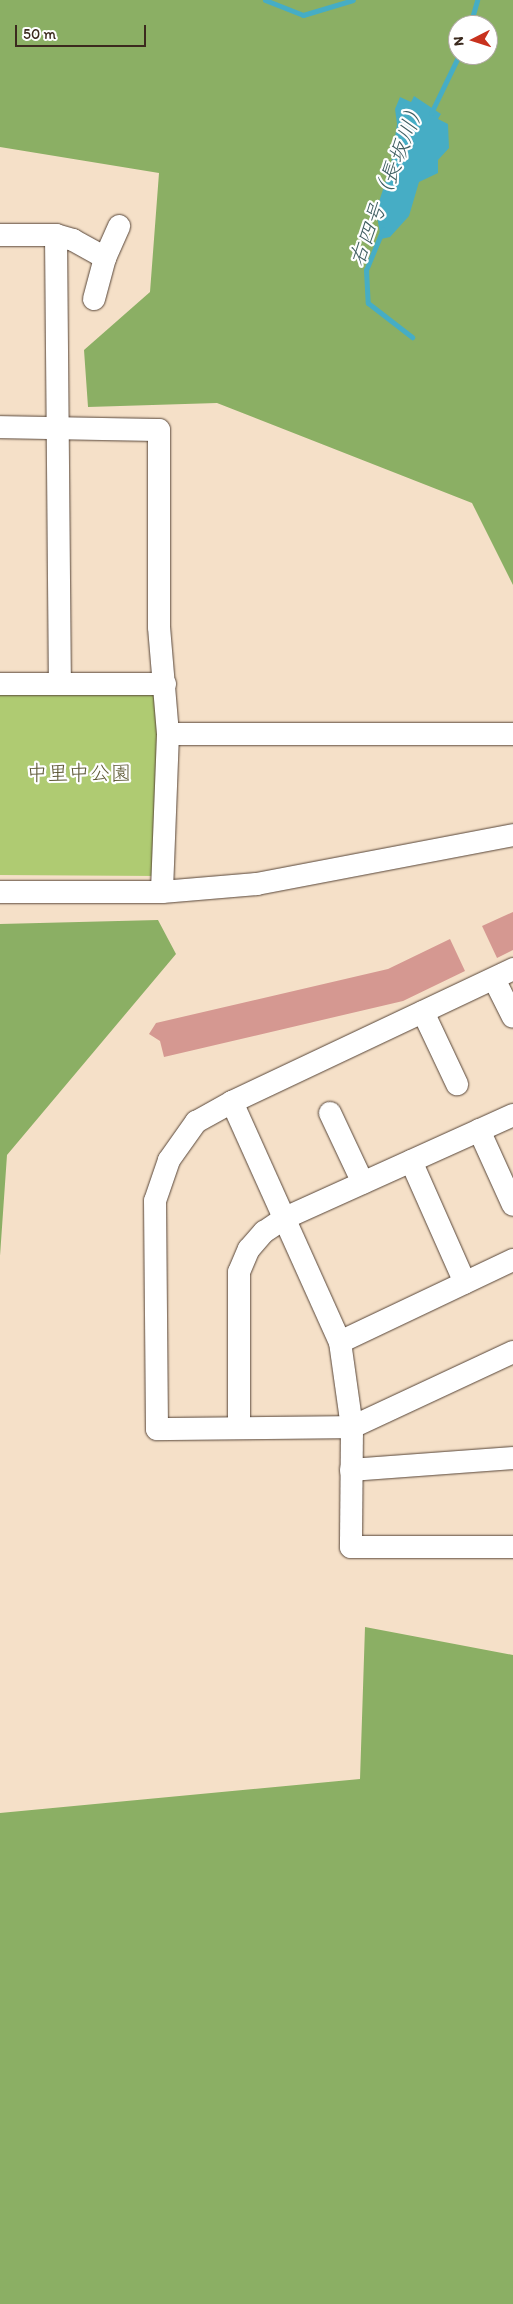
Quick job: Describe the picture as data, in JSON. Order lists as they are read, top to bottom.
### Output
{
  "water": ["右四号（長坂川）"],
  "parks": ["中里中公園"],
  "scale_bar": "50 m",
  "north": "left"
}
